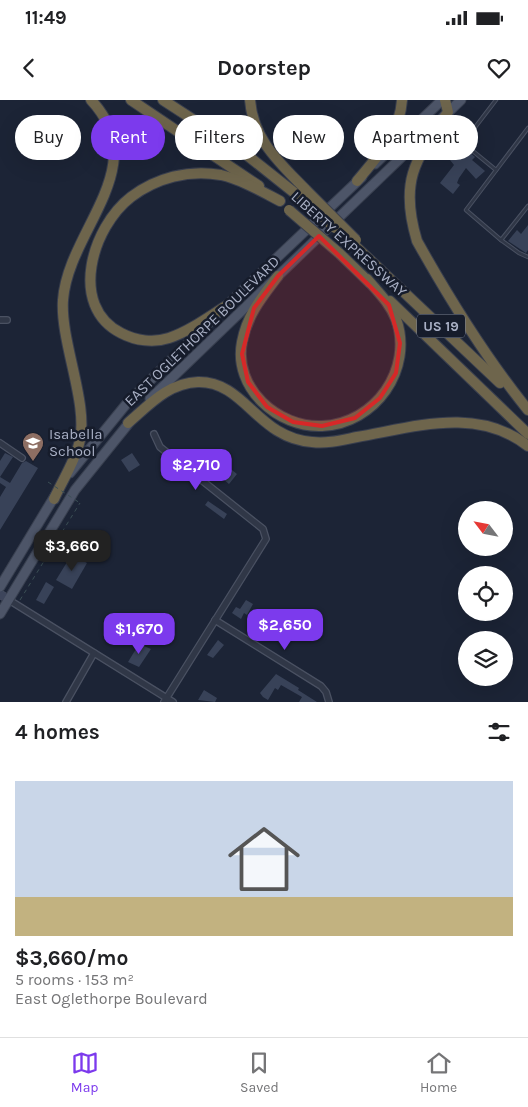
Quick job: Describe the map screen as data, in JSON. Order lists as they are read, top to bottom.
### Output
{
  "streets": {
    "highway": ["LIBERTY EXPRESSWAY", "US 19"],
    "main road": ["EAST OGLETHORPE BOULEVARD"]
  },
  "places": {
    "school or university": ["Isabella School"]
  },
  "north": "top left",
  "page": {
    "status": "11:49",
    "header": "Doorstep",
    "chip": [
      "Buy",
      "Rent",
      "Filters",
      "New",
      "Apartment"
    ],
    "price": [
      "$2,710",
      "$3,660",
      "$2,650",
      "$1,670"
    ],
    "heading": "4 homes",
    "list": [
      {
        "name": "$3,660/mo",
        "note": "5 rooms · 153 m² · East Oglethorpe Boulevard"
      }
    ],
    "tabs": ["Map", "Saved", "Home"]
  }
}
